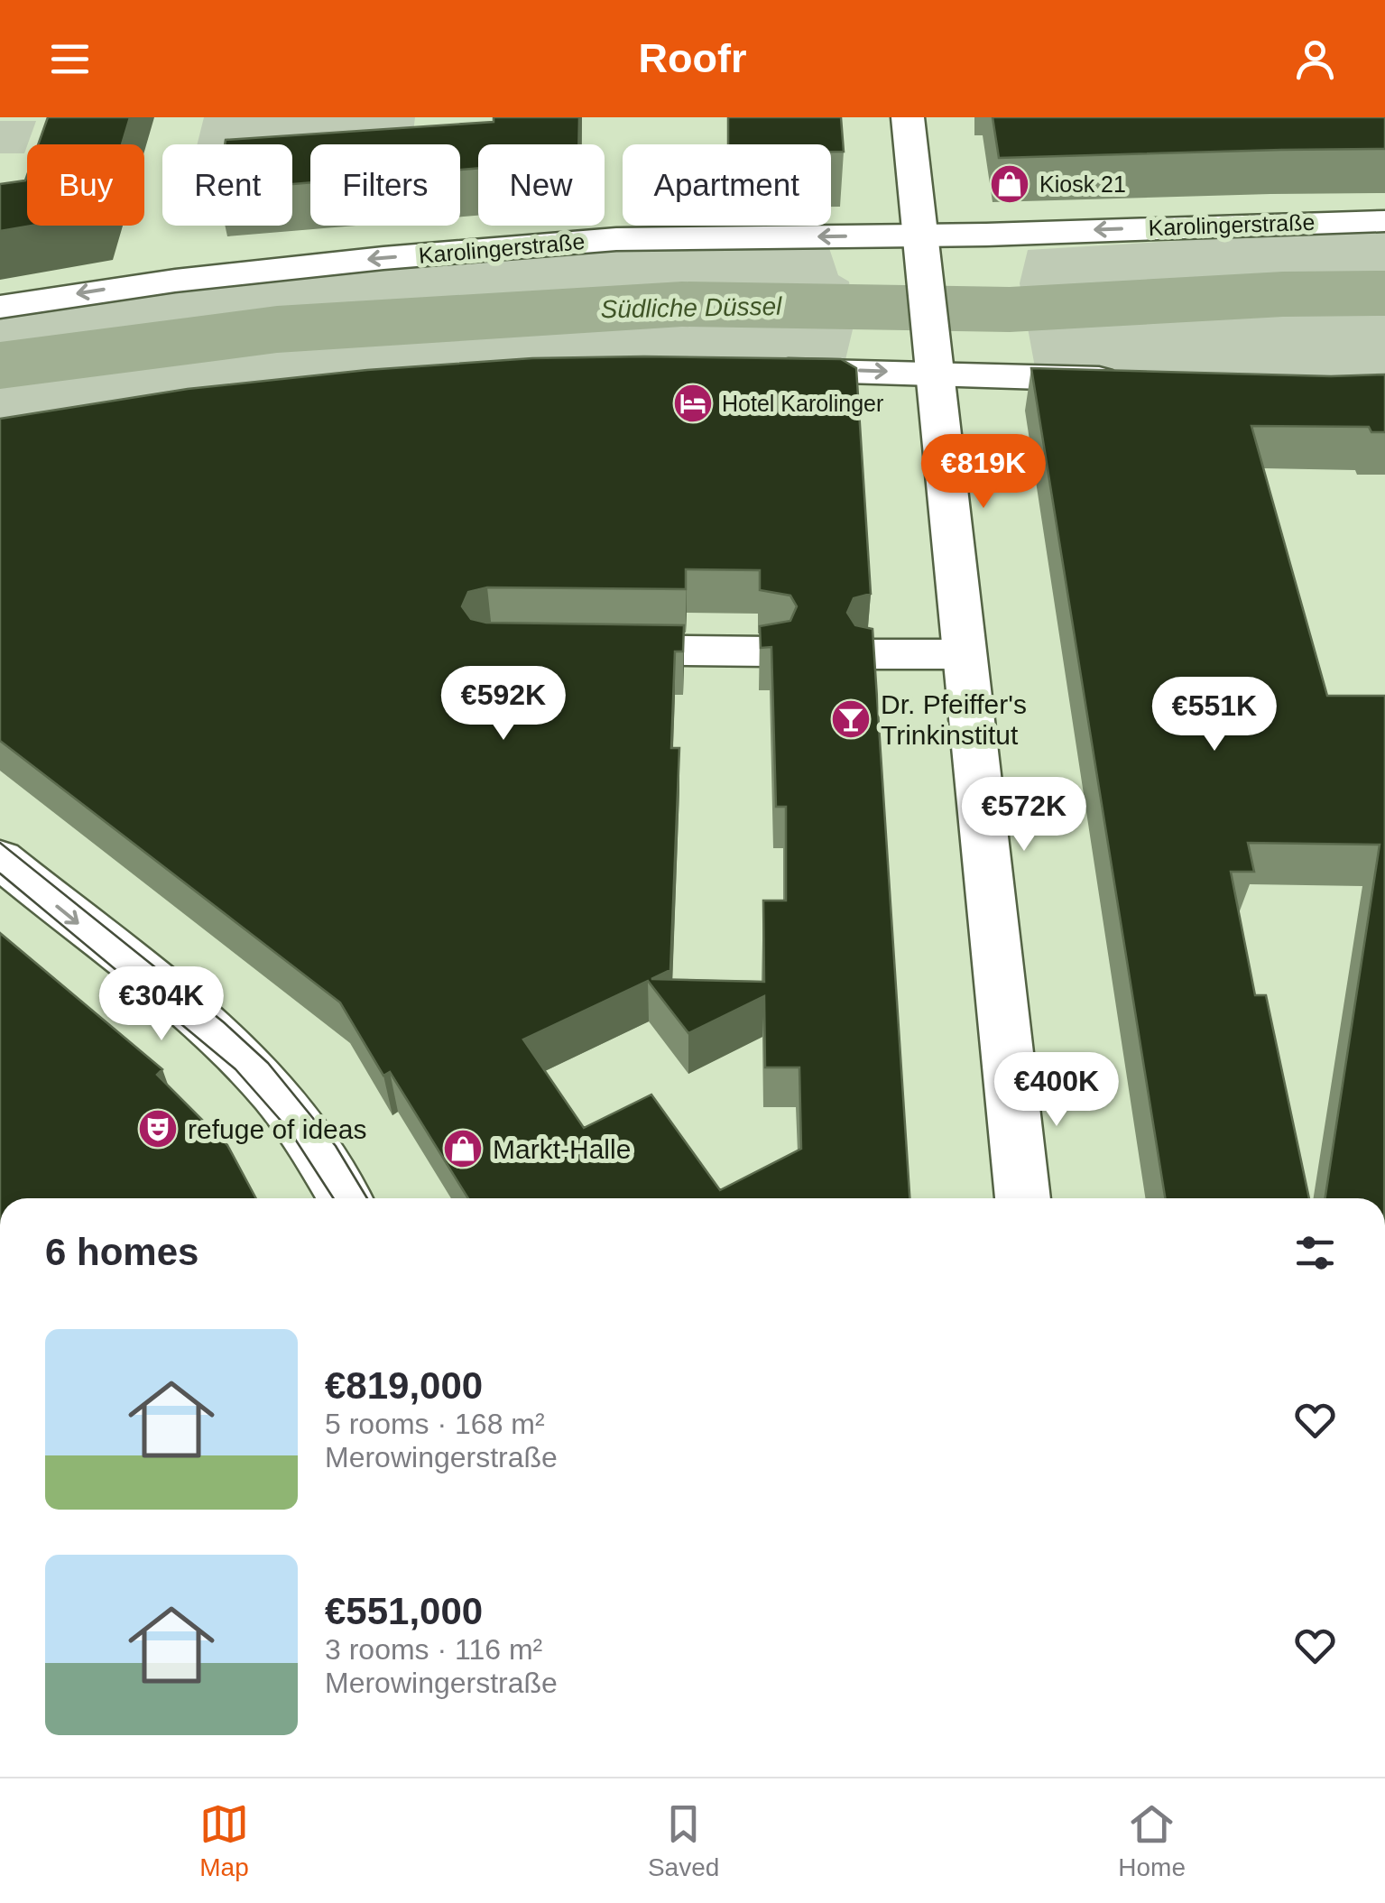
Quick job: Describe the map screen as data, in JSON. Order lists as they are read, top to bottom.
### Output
{
  "streets": {
    "street": ["Karolingerstraße"]
  },
  "water": ["Südliche Düssel"],
  "places": {
    "shop": ["Kiosk 21", "Markt-Halle"],
    "hotel": ["Hotel Karolinger"],
    "bar": ["Dr. Pfeiffer's Trinkinstitut"],
    "theatre": ["refuge of ideas"]
  },
  "page": {
    "header": "Roofr",
    "chip": [
      "Buy",
      "Rent",
      "Filters",
      "New",
      "Apartment"
    ],
    "price": [
      "€819K",
      "€592K",
      "€551K",
      "€572K",
      "€304K",
      "€400K"
    ],
    "heading": "6 homes",
    "list": [
      {
        "name": "€819,000",
        "note": "5 rooms · 168 m² · Merowingerstraße"
      },
      {
        "name": "€551,000",
        "note": "3 rooms · 116 m² · Merowingerstraße"
      }
    ],
    "tabs": ["Map", "Saved", "Home"]
  }
}
